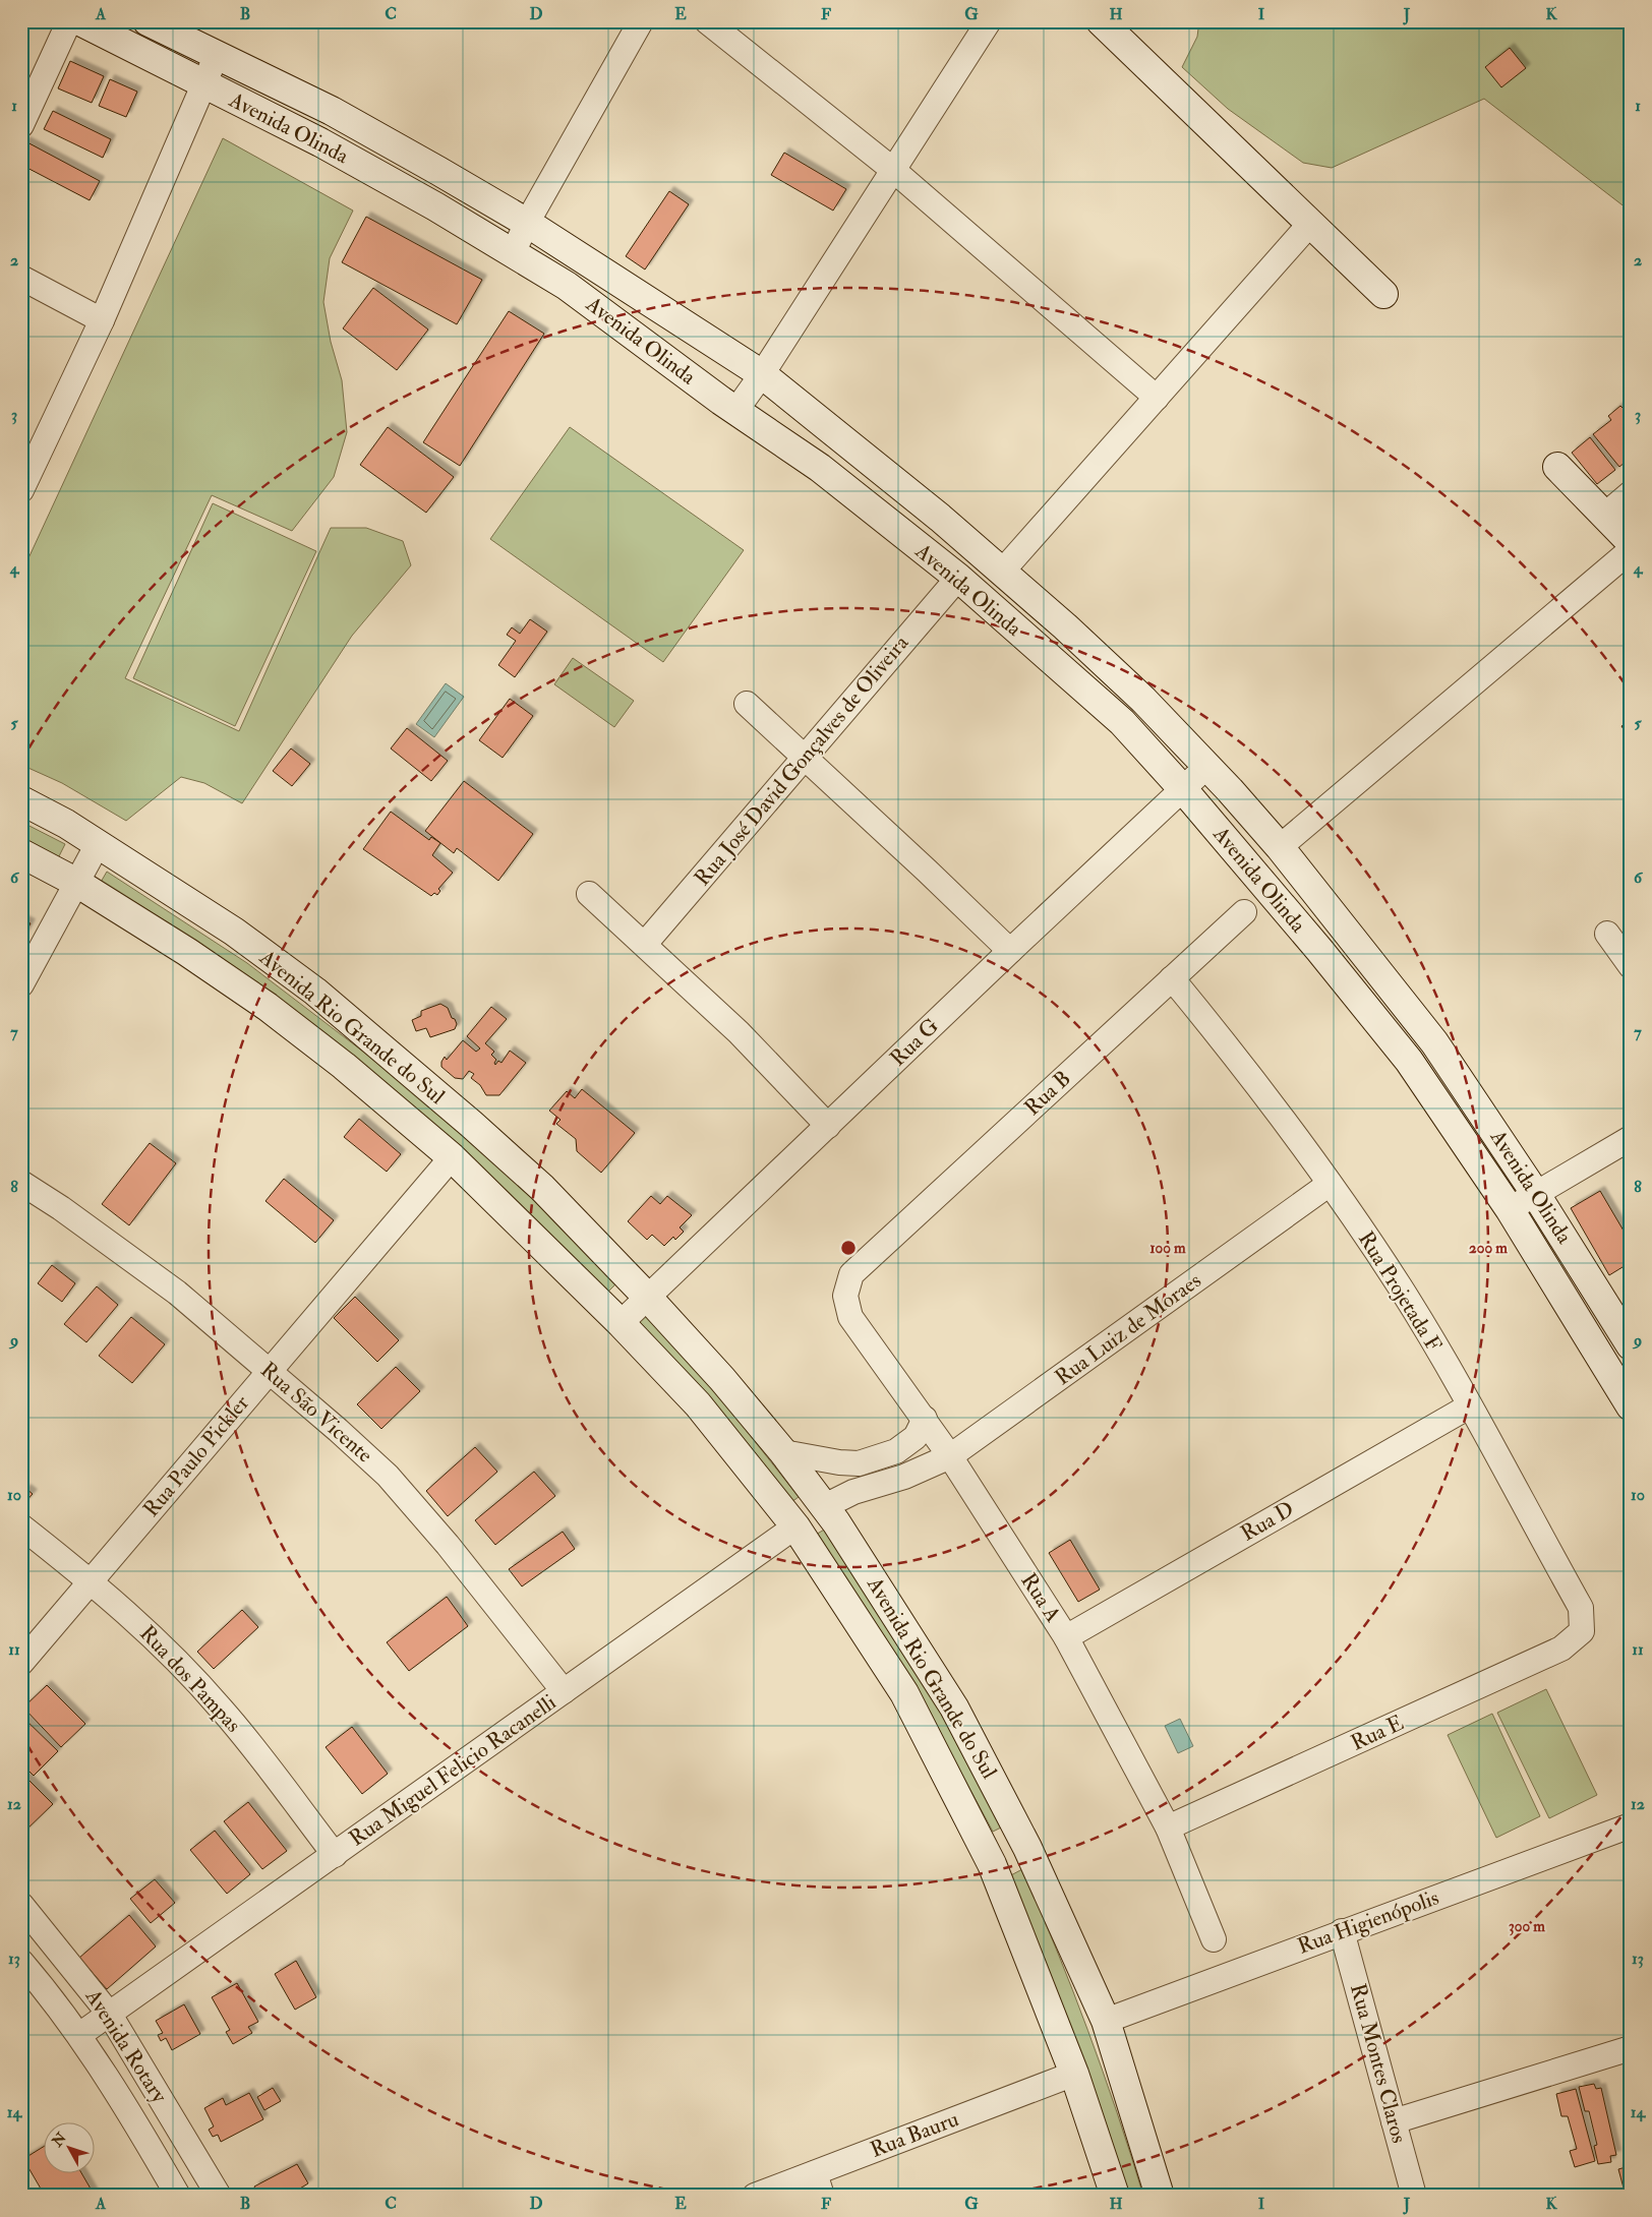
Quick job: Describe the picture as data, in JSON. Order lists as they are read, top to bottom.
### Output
{
  "streets": {
    "street": [
      "Avenida Olinda",
      "Rua José David Gonçalves de Oliveira",
      "Avenida Rio Grande do Sul",
      "Rua G",
      "Rua B",
      "Rua Projetada F",
      "Rua Luiz de Moraes",
      "Rua São Vicente",
      "Rua Paulo Pickler",
      "Rua D",
      "Rua A",
      "Rua dos Pampas",
      "Rua E",
      "Rua Miguel Felicio Racanelli",
      "Rua Higienópolis",
      "Avenida Rotary",
      "Rua Montes Claros",
      "Rua Bauru"
    ]
  },
  "crossings": [
    ["Avenida Olinda", "Rua José David Gonçalves de Oliveira"],
    ["Avenida Olinda", "Rua G"],
    ["Avenida Rio Grande do Sul", "Rua G"],
    ["Avenida Rio Grande do Sul", "Rua Luiz de Moraes"],
    ["Avenida Rio Grande do Sul", "Rua Paulo Pickler"],
    ["Avenida Rio Grande do Sul", "Rua Miguel Felicio Racanelli"],
    ["Avenida Rio Grande do Sul", "Rua Higienópolis"],
    ["Avenida Rio Grande do Sul", "Rua Bauru"],
    ["Rua B", "Rua Projetada F"],
    ["Rua B", "Rua A"],
    ["Rua Projetada F", "Rua Luiz de Moraes"],
    ["Rua Projetada F", "Rua D"],
    ["Rua Projetada F", "Rua E"],
    ["Rua Luiz de Moraes", "Rua A"],
    ["Rua São Vicente", "Rua Paulo Pickler"],
    ["Rua São Vicente", "Rua Miguel Felicio Racanelli"],
    ["Rua Paulo Pickler", "Rua dos Pampas"],
    ["Rua D", "Rua A"],
    ["Rua A", "Rua E"],
    ["Rua dos Pampas", "Rua Miguel Felicio Racanelli"],
    ["Rua Miguel Felicio Racanelli", "Avenida Rotary"],
    ["Rua Higienópolis", "Rua Montes Claros"]
  ],
  "north": "top left",
  "grid": {
    "columns": [
      "A",
      "B",
      "C",
      "D",
      "E",
      "F",
      "G",
      "H",
      "I",
      "J",
      "K"
    ],
    "rows": [
      "1",
      "2",
      "3",
      "4",
      "5",
      "6",
      "7",
      "8",
      "9",
      "10",
      "11",
      "12",
      "13",
      "14"
    ]
  },
  "rings": ["100 m", "200 m", "300 m"]
}
